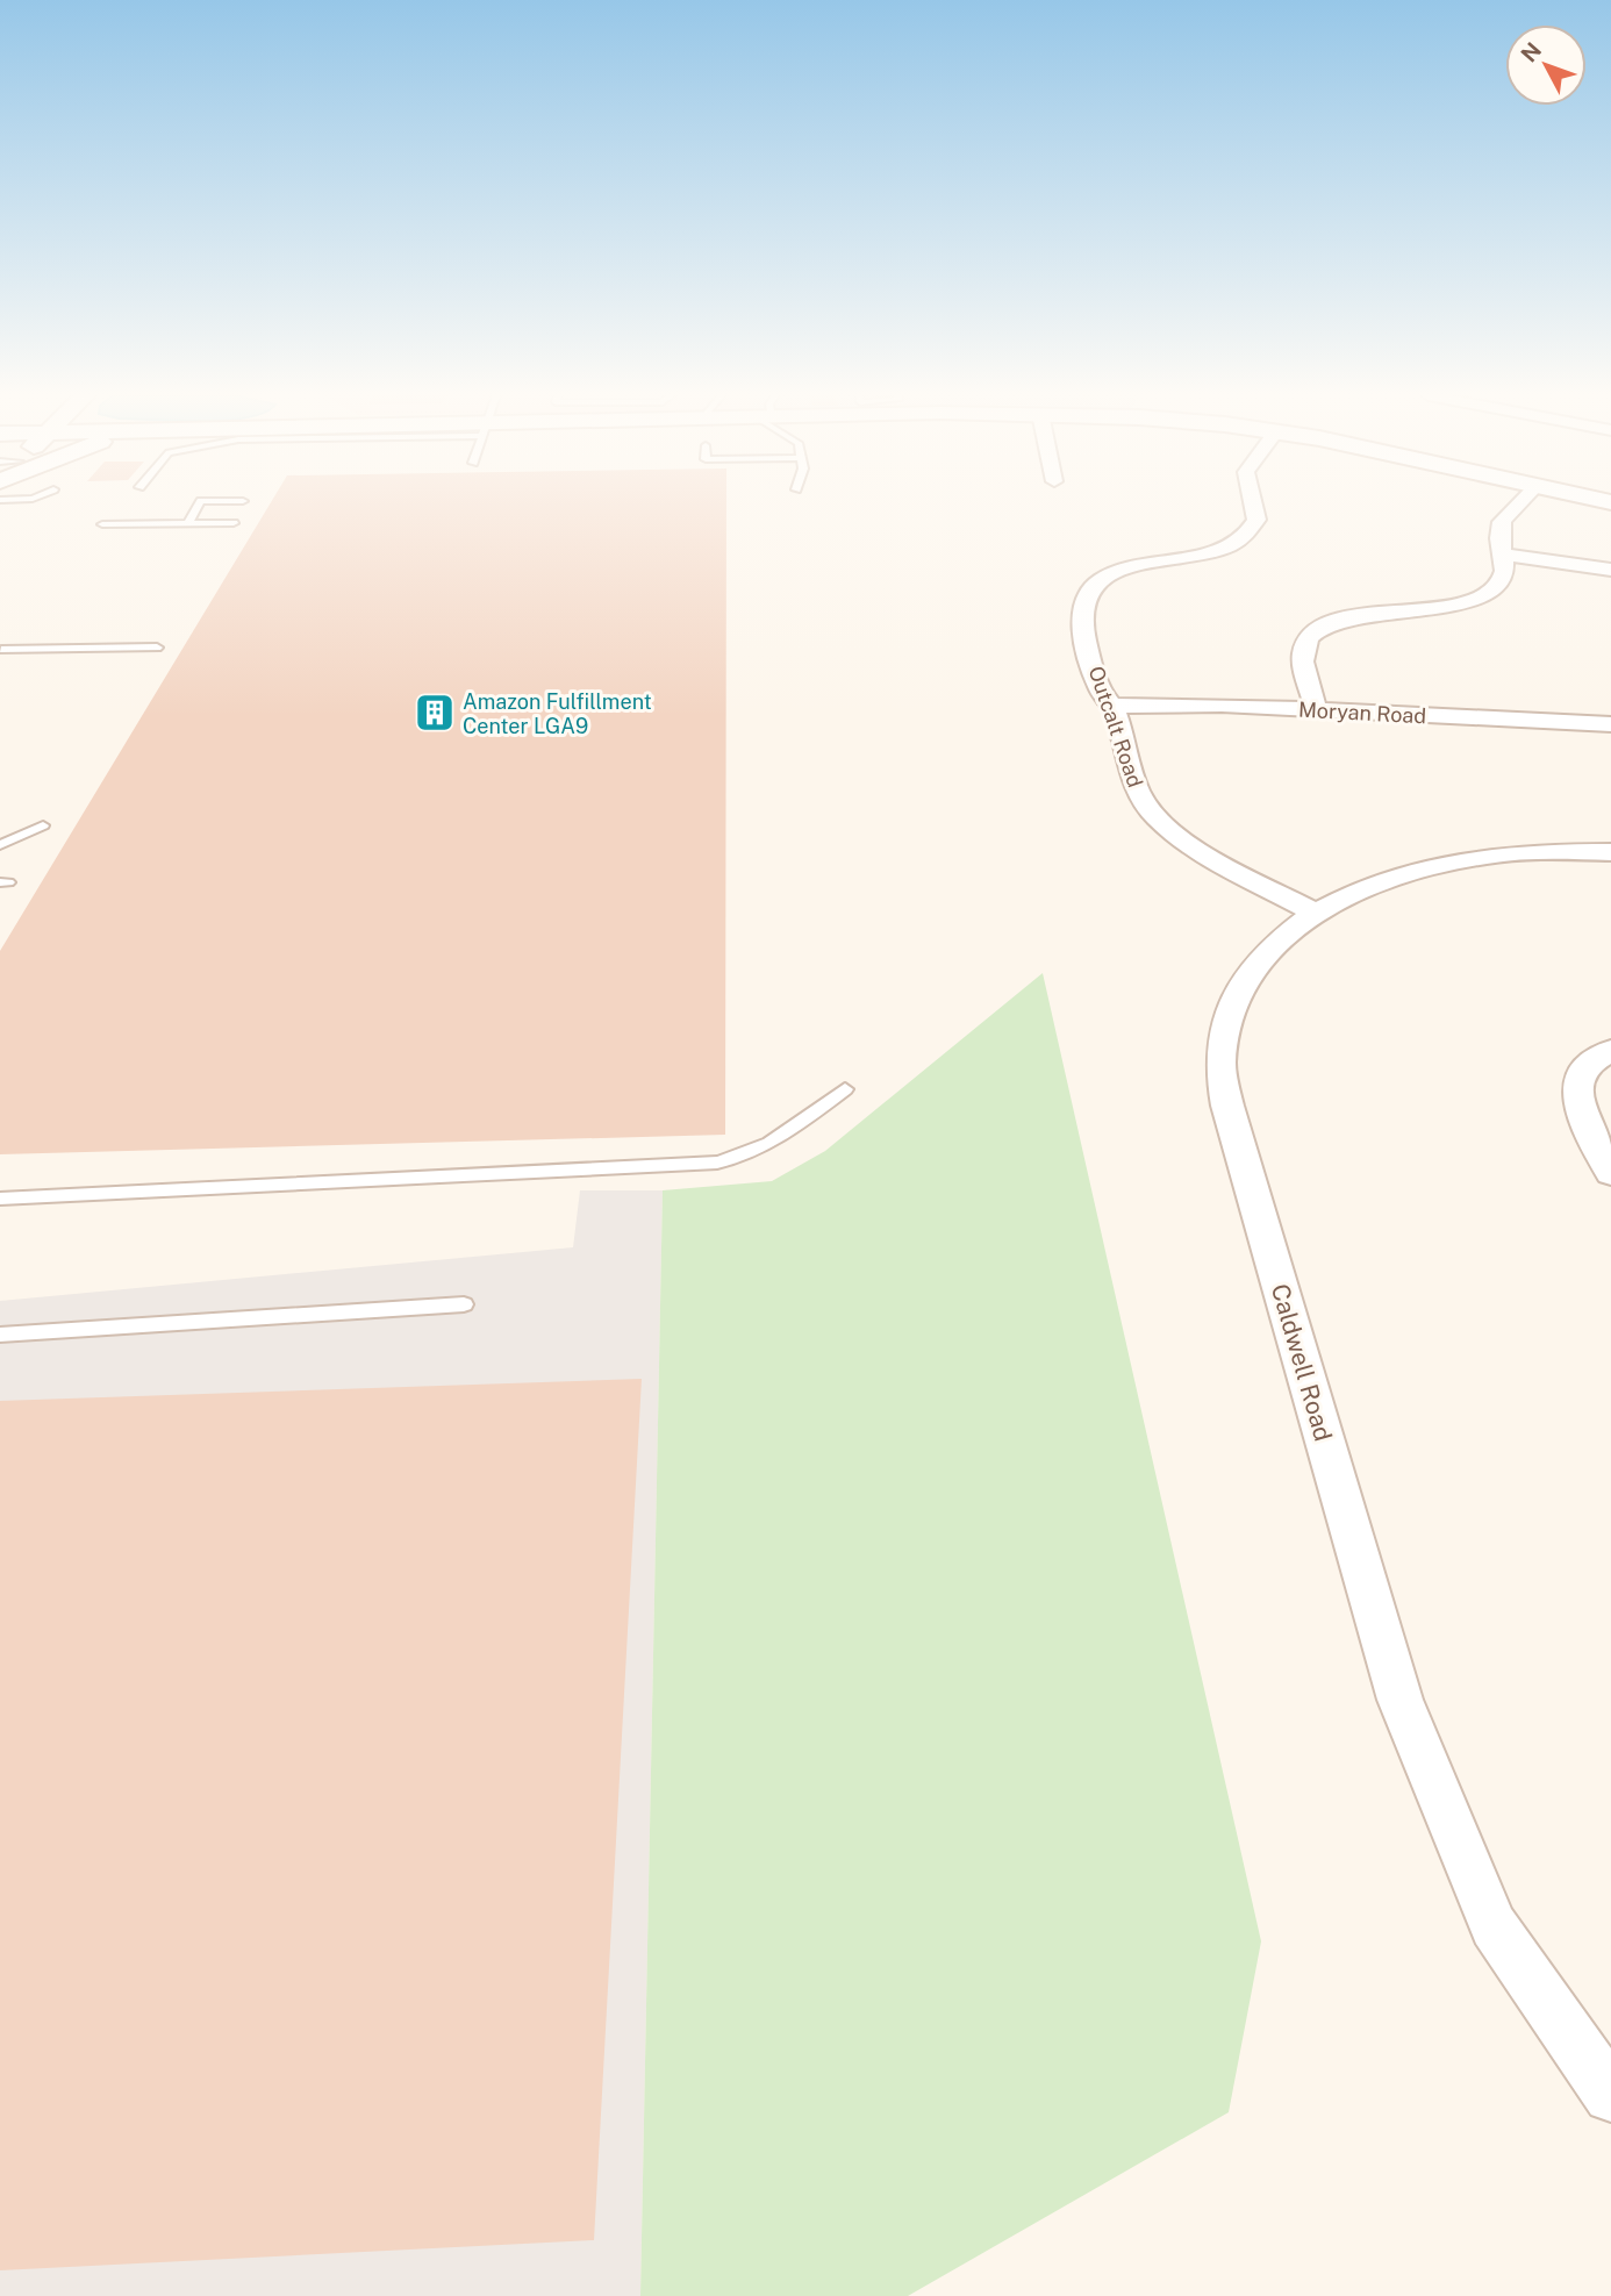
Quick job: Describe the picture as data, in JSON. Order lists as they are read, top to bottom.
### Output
{
  "streets": {
    "street": ["Moryan Road", "Outcalt Road", "Caldwell Road"]
  },
  "crossings": [
    ["Moryan Road", "Outcalt Road"],
    ["Outcalt Road", "Caldwell Road"]
  ],
  "places": {
    "building": ["Amazon Fulfillment Center LGA9"]
  },
  "north": "top left"
}
